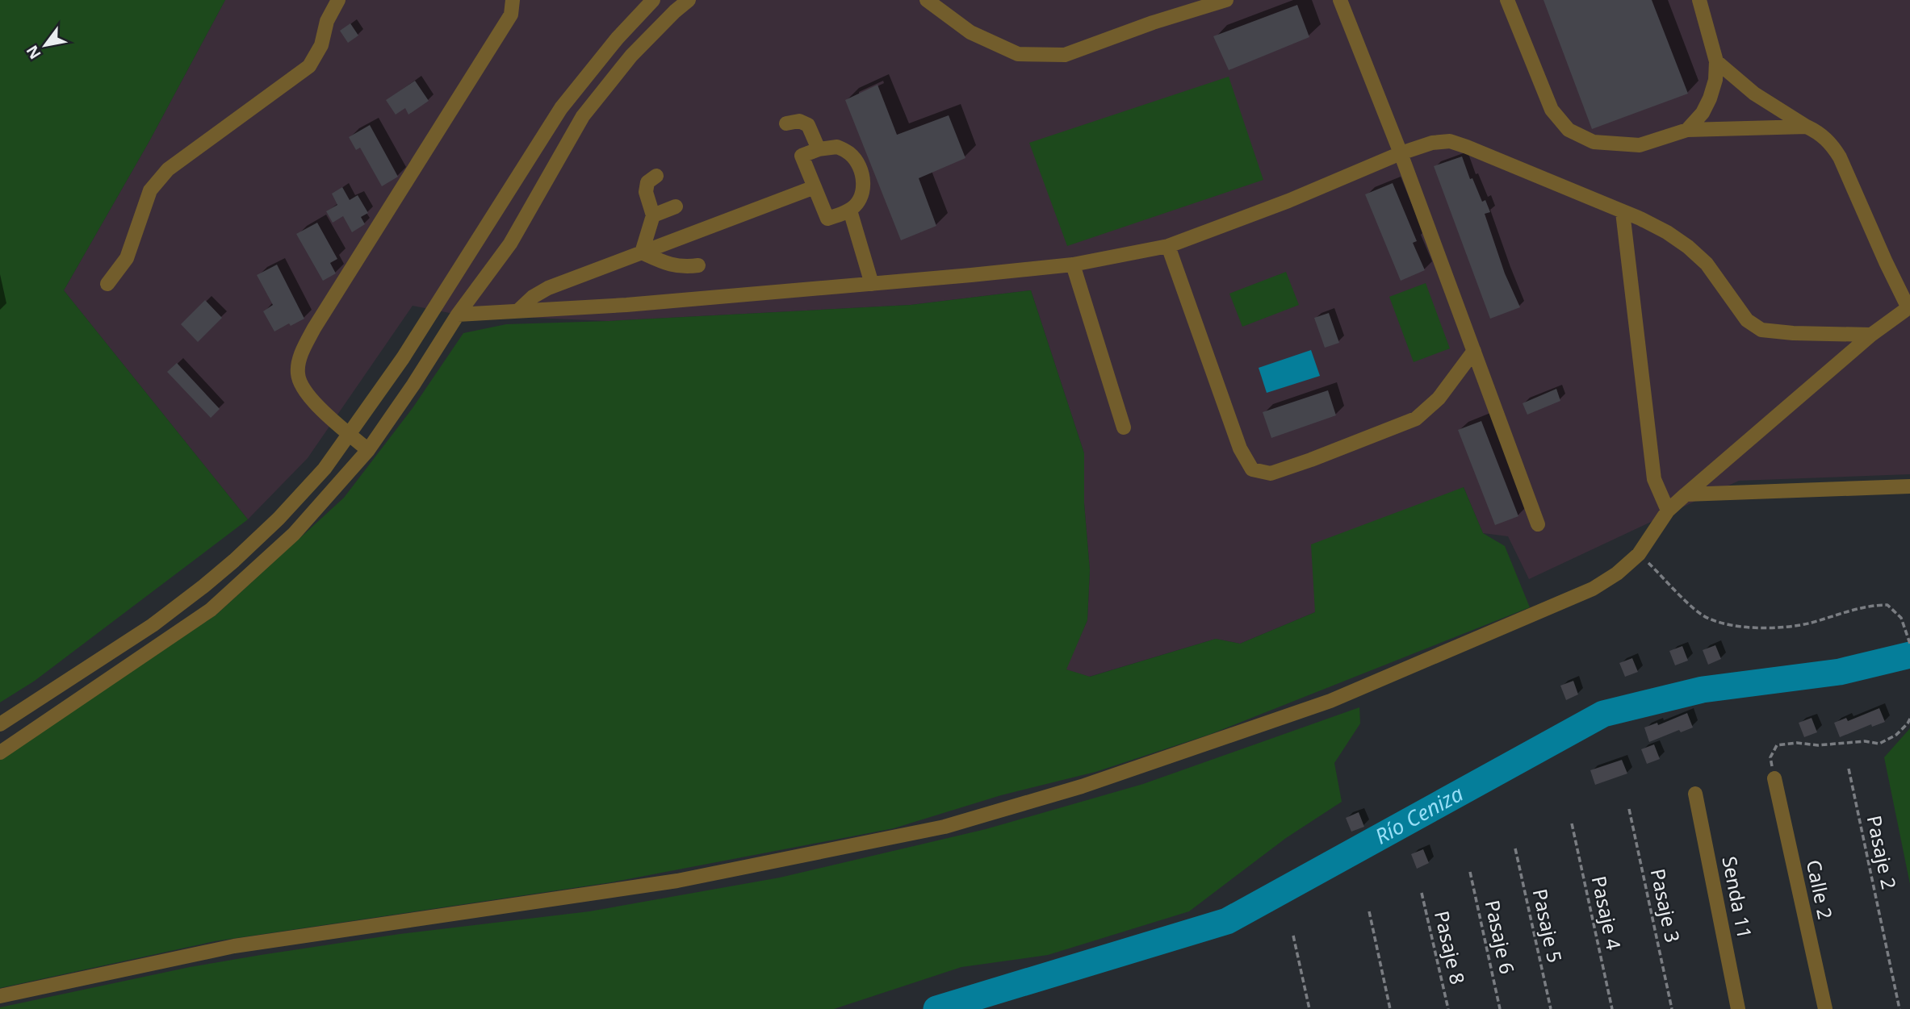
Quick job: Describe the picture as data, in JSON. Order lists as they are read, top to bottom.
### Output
{
  "streets": {
    "street": ["Calle 2", "Senda 11"],
    "path": [
      "Pasaje 2",
      "Pasaje 3",
      "Pasaje 4",
      "Pasaje 5",
      "Pasaje 6",
      "Pasaje 8"
    ]
  },
  "water": ["Río Ceniza"],
  "north": "bottom left"
}
